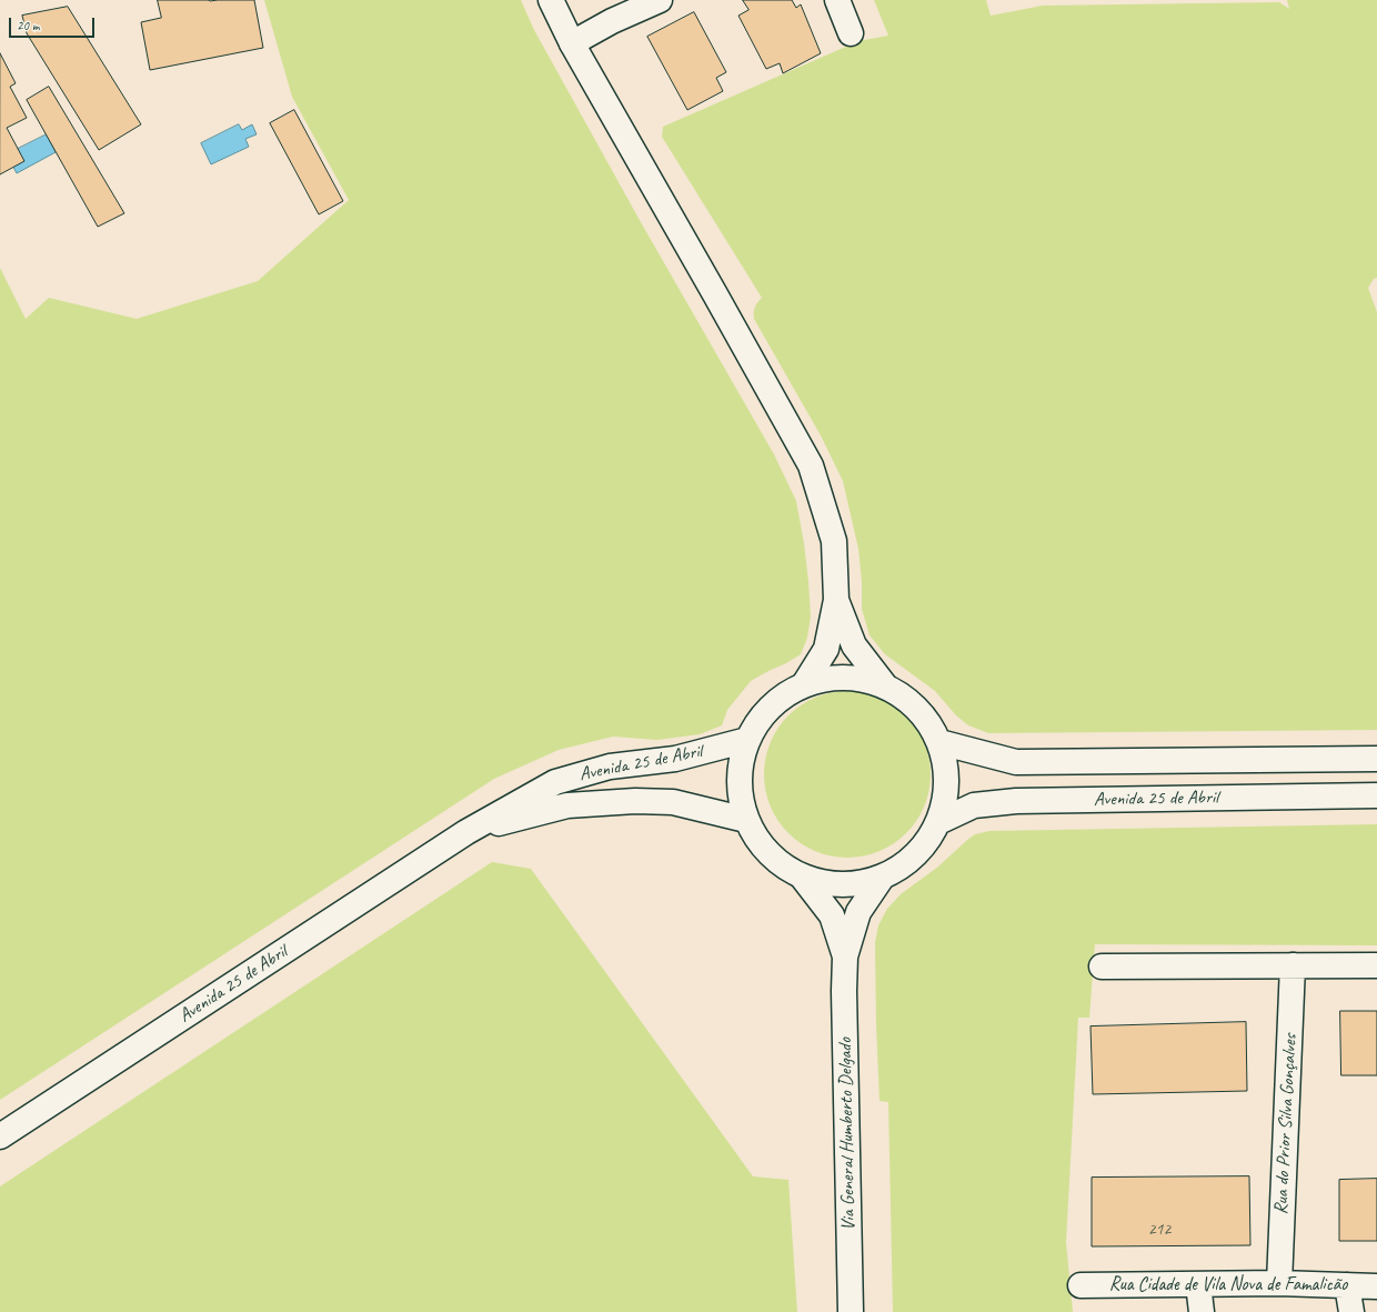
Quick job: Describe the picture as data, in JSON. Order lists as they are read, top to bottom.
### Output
{
  "streets": {
    "main road": [
      "Avenida 25 de Abril",
      "Rua do Prior Silva Gonçalves",
      "Via General Humberto Delgado",
      "Rua Cidade de Vila Nova de Famalicão"
    ]
  },
  "crossings": [
    ["Rua do Prior Silva Gonçalves", "Rua Cidade de Vila Nova de Famalicão"]
  ],
  "house_numbers": ["212"],
  "scale_bar": "20 m"
}
